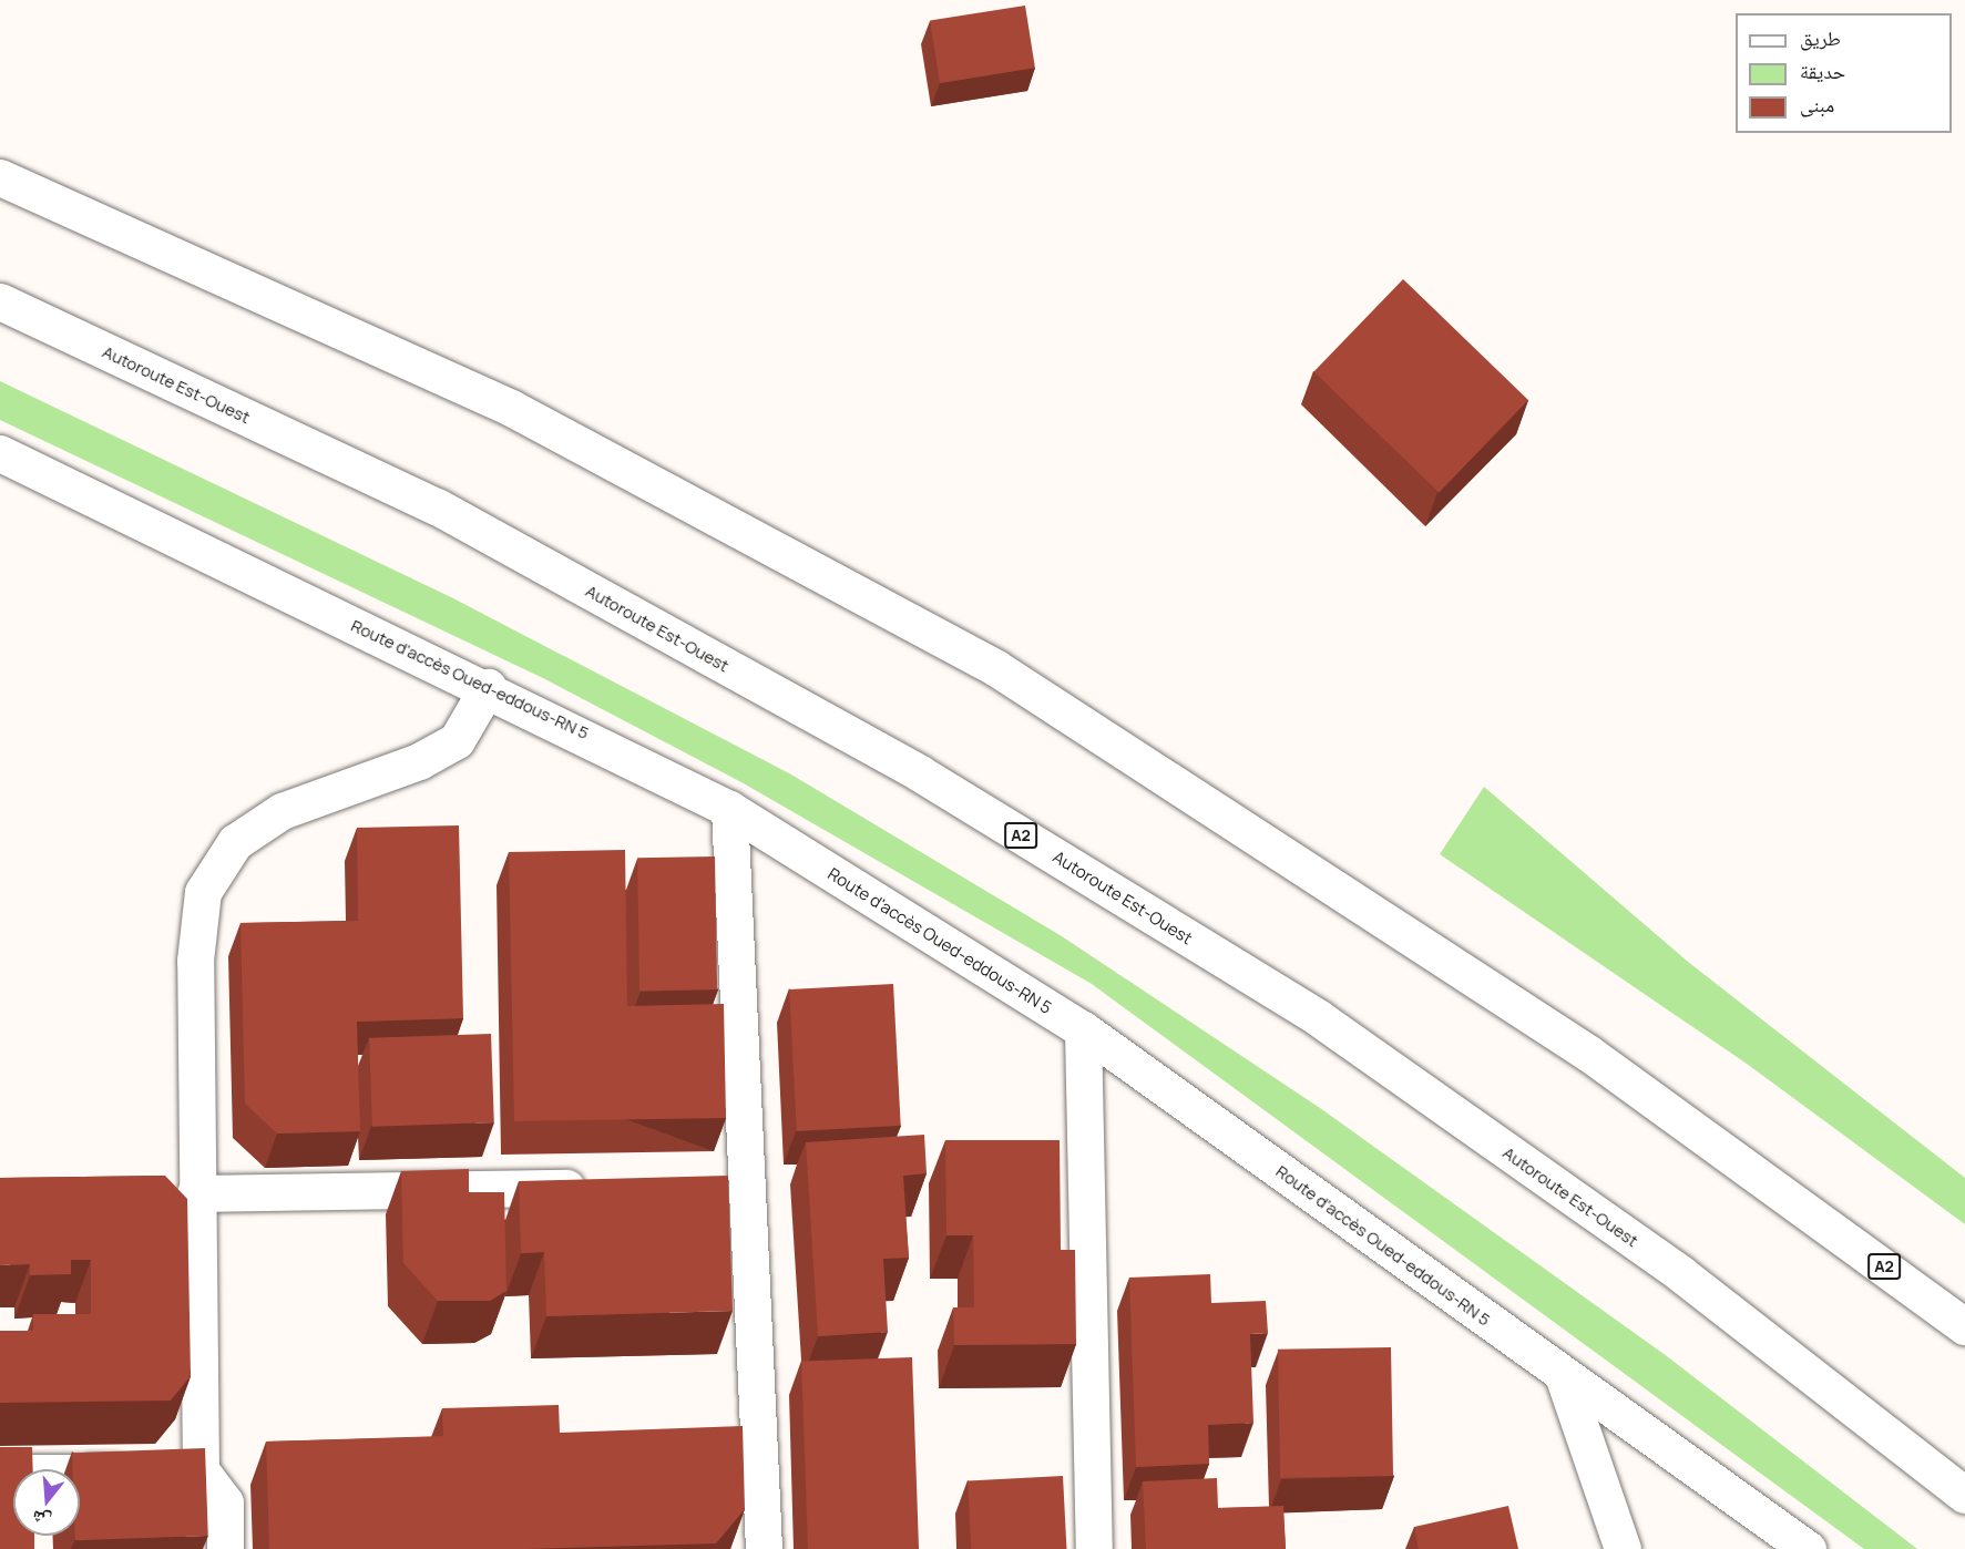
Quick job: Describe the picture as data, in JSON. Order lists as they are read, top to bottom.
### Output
{
  "streets": {
    "main road": ["Autoroute Est-Ouest", "Route d'accès Oued-eddous-RN 5", "A2"]
  },
  "legend": ["طريق", "حديقة", "مبنى"],
  "north": "bottom"
}
